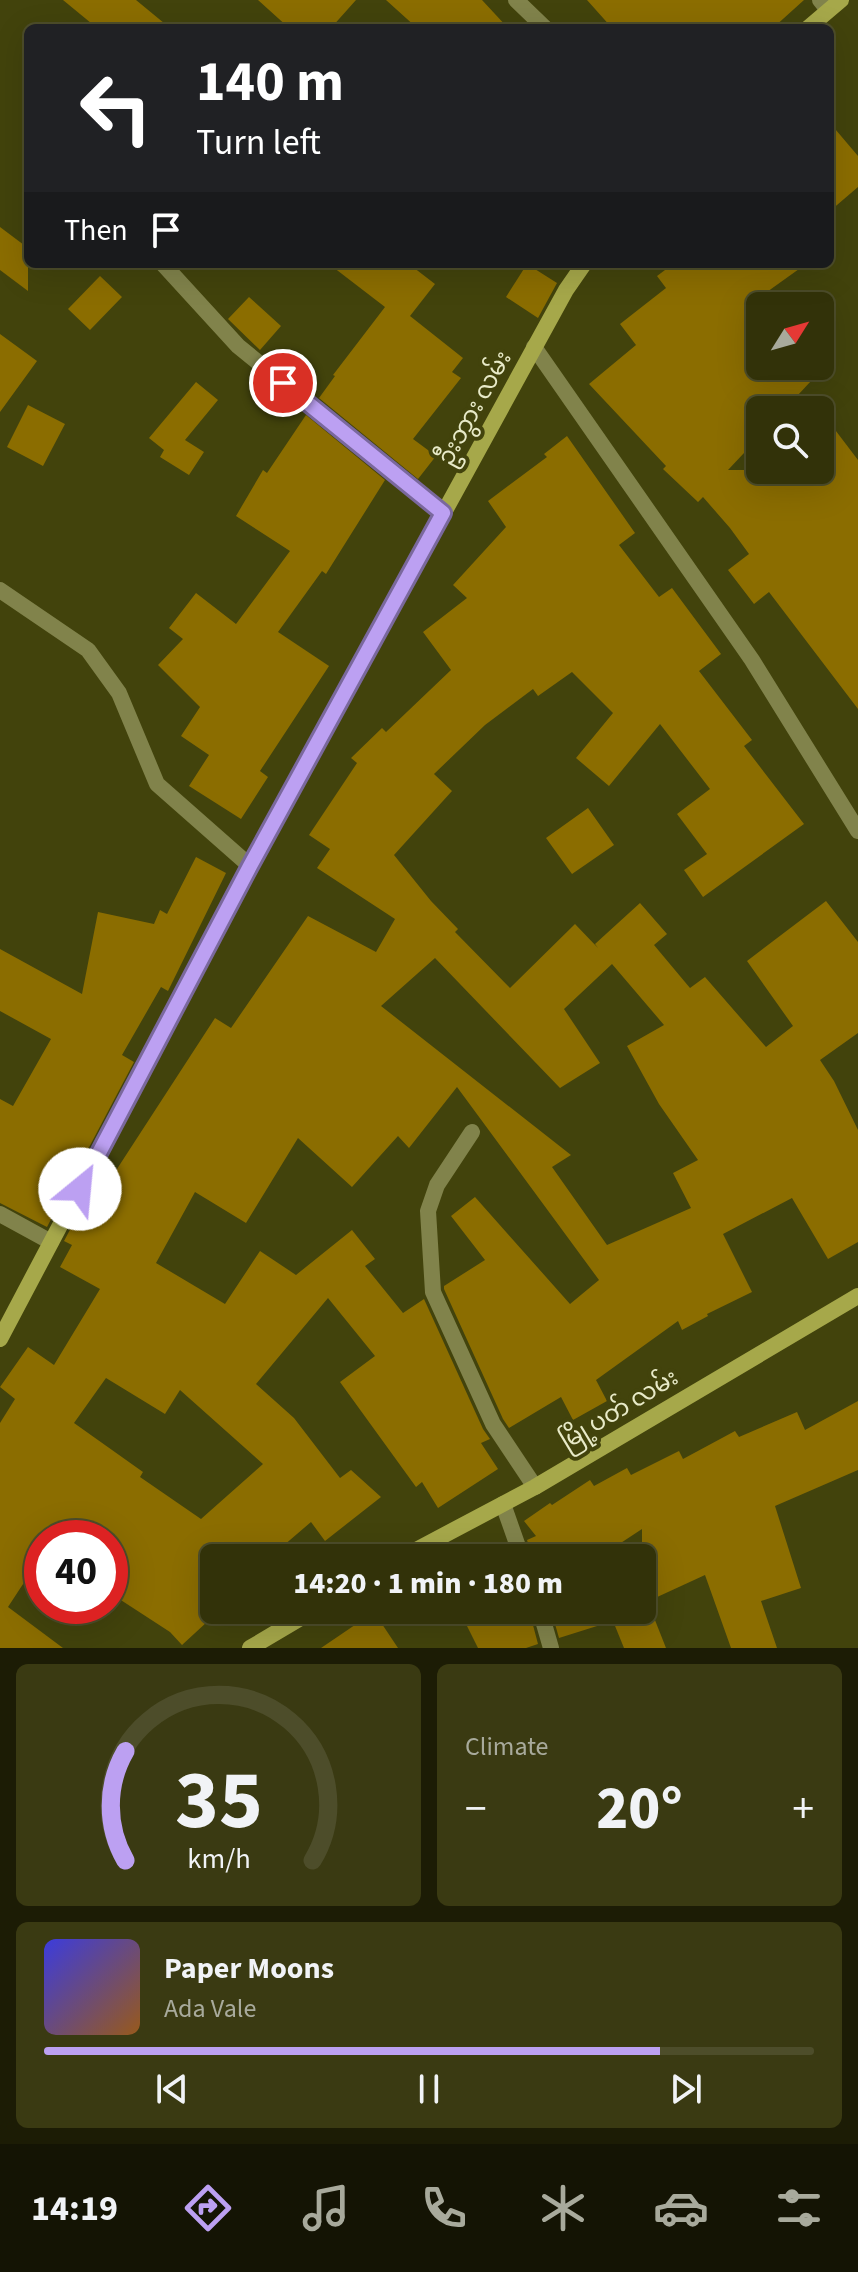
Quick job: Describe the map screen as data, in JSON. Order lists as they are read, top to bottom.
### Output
{
  "streets": {
    "street": ["ဦးဘွား လမ်း", "မြို့ပတ် လမ်း"]
  },
  "north": "top right",
  "page": {
    "turn": ["140 m", "Turn left"],
    "then": "Then",
    "limit": "40",
    "trip": "14:20 · 1 min · 180 m",
    "tile": "Climate",
    "heat": ["−", "20°", "+"],
    "song": ["Paper Moons", "Ada Vale"],
    "tabs": "14:19",
    "gauge": ["35", "km/h"]
  }
}
